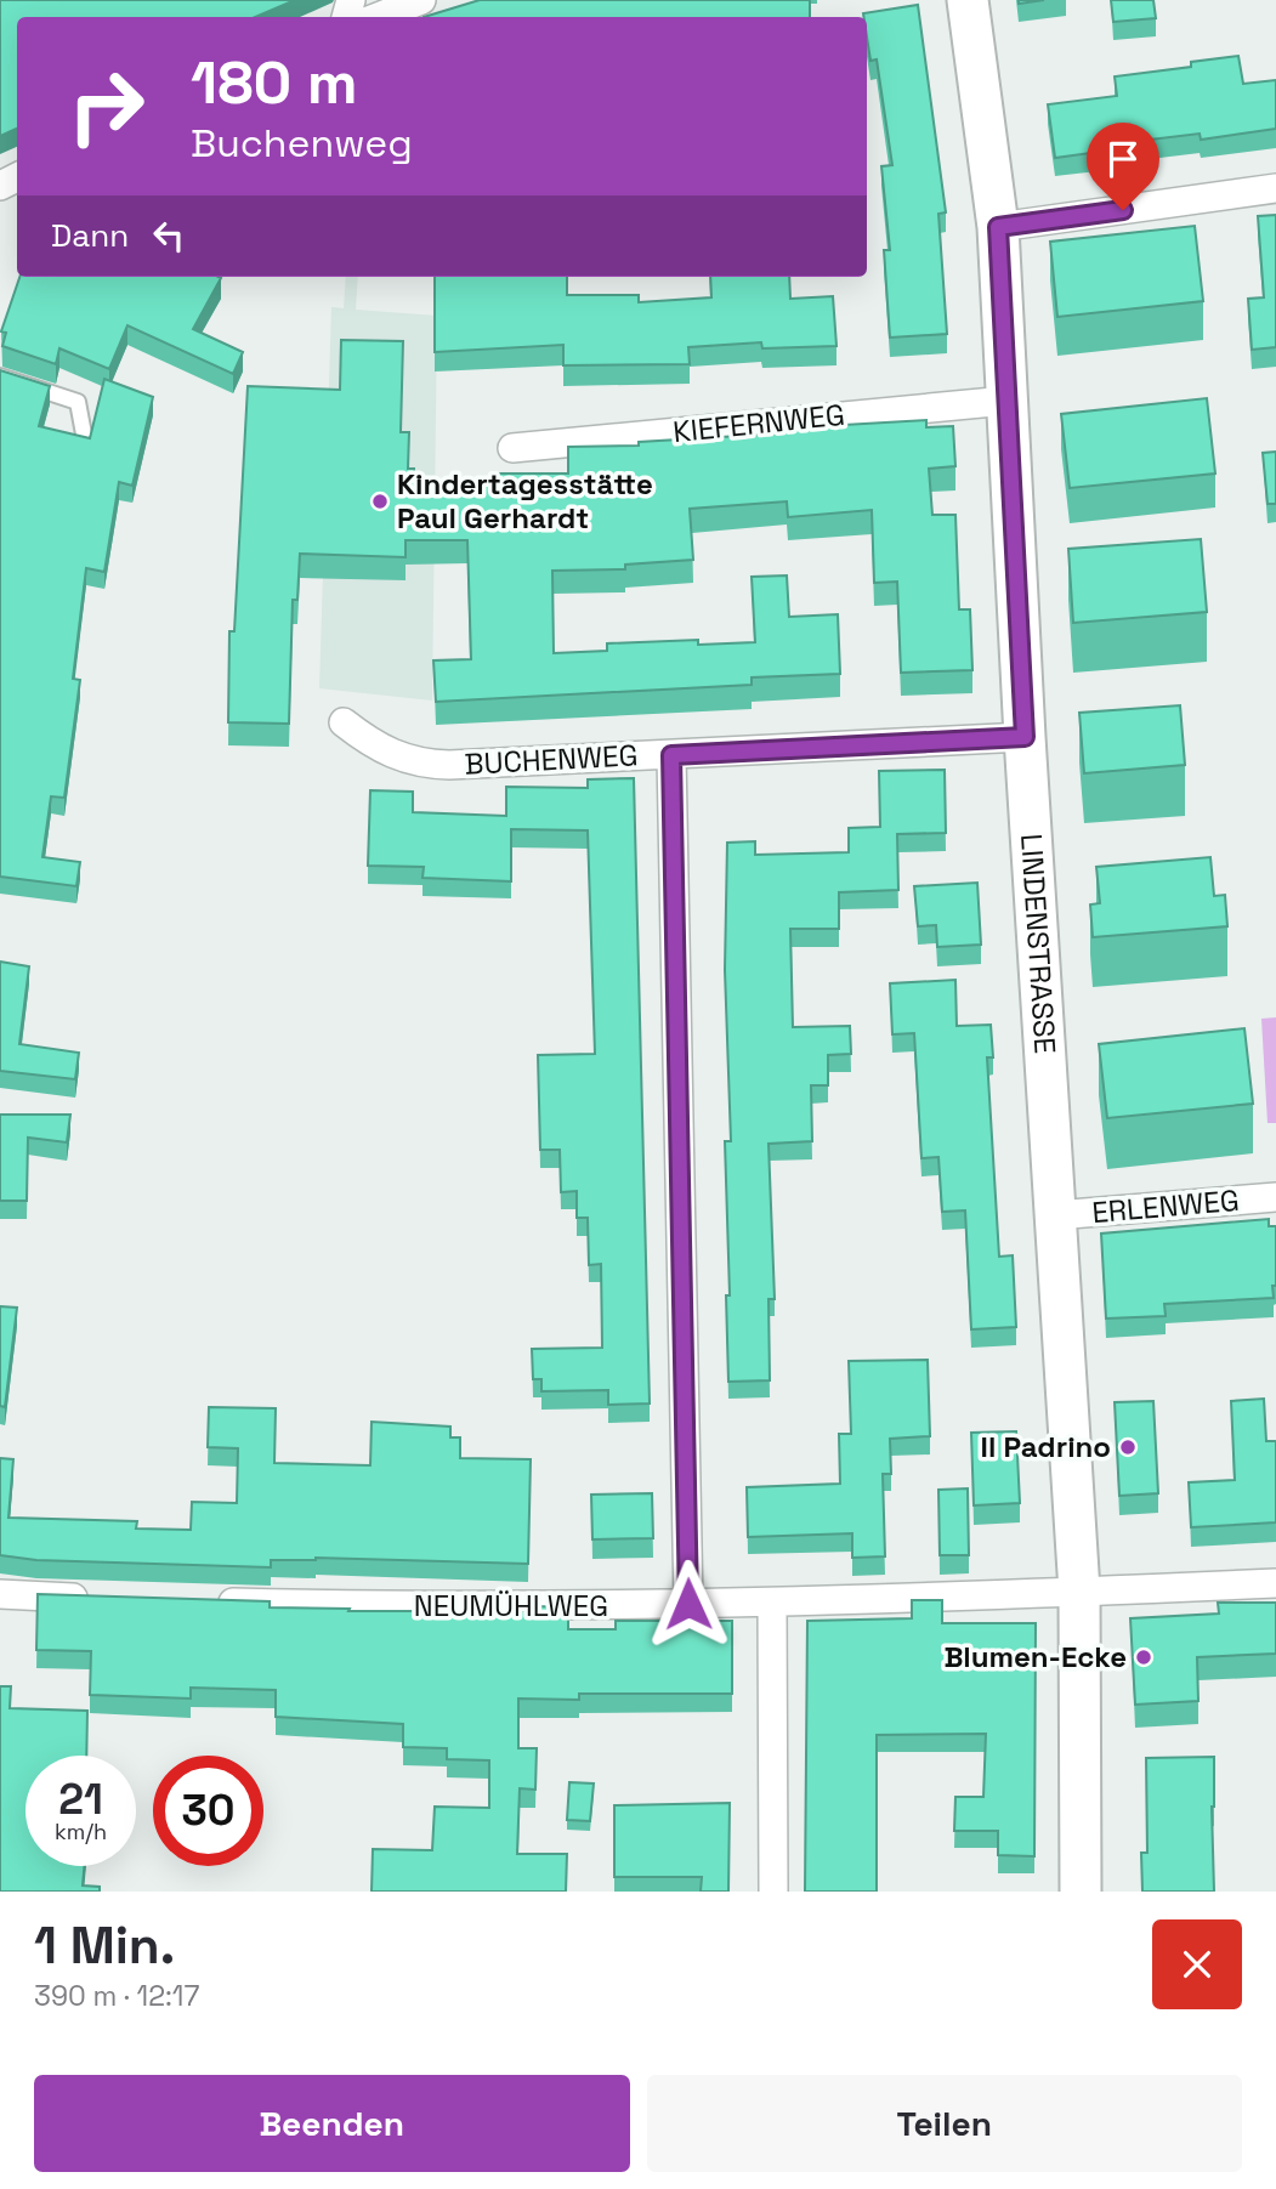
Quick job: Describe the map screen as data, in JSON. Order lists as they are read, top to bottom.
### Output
{
  "streets": {
    "main road": ["LINDENSTRASSE"],
    "street": [
      "KIEFERNWEG",
      "BUCHENWEG",
      "ERLENWEG",
      "NEUMÜHLWEG"
    ]
  },
  "crossings": [
    ["KIEFERNWEG", "LINDENSTRASSE"],
    ["BUCHENWEG", "LINDENSTRASSE"],
    ["LINDENSTRASSE", "ERLENWEG"],
    ["LINDENSTRASSE", "NEUMÜHLWEG"]
  ],
  "places": ["Kindertagesstätte Paul Gerhardt", "Il Padrino", "Blumen-Ecke"],
  "page": {
    "turn": ["180 m", "Buchenweg"],
    "then": "Dann",
    "speed": "21 km/h",
    "limit": "30",
    "heading": ["1 Min.", "390 m · 12:17"],
    "buttons": ["Beenden", "Teilen"]
  }
}
